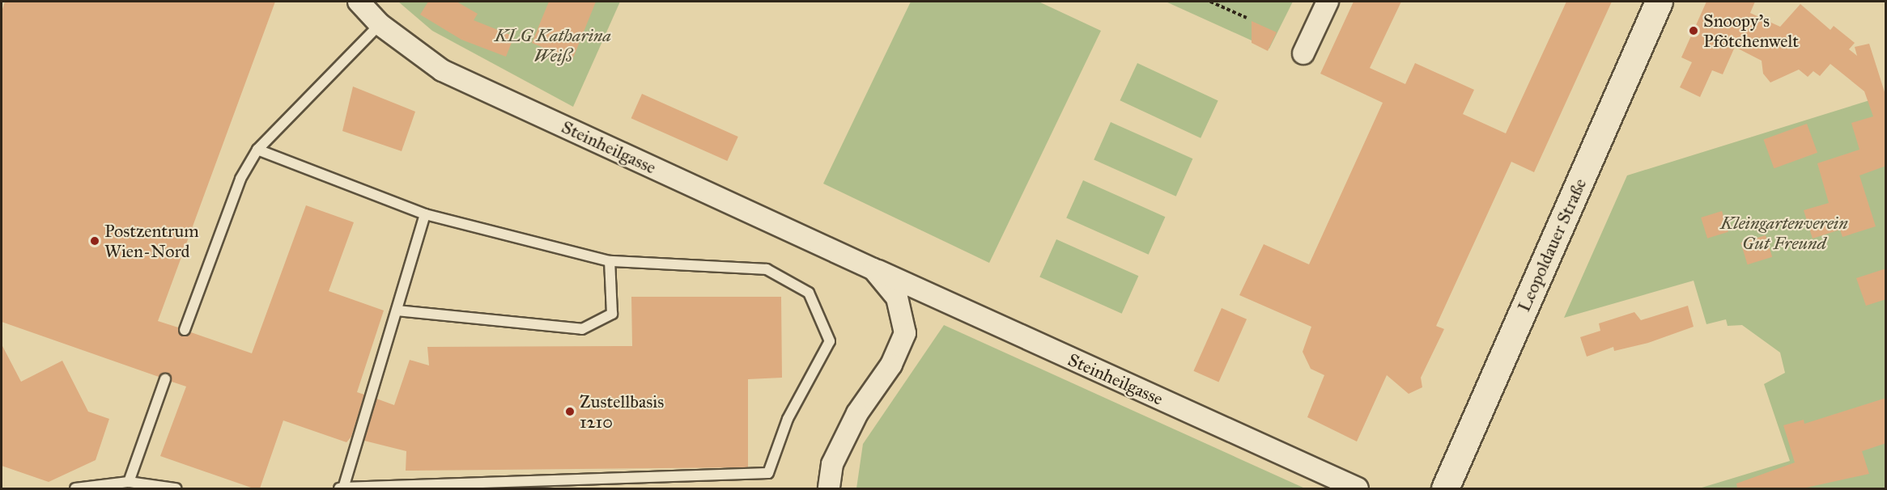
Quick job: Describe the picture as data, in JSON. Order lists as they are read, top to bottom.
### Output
{
  "streets": {
    "main road": ["Leopoldauer Straße"],
    "street": ["Steinheilgasse"]
  },
  "parks": ["KLG Katharina Weiß", "Kleingartenverein Gut Freund"],
  "places": ["Snoopy's Pfötchenwelt", "Postzentrum Wien-Nord", "Zustellbasis 1210"]
}
